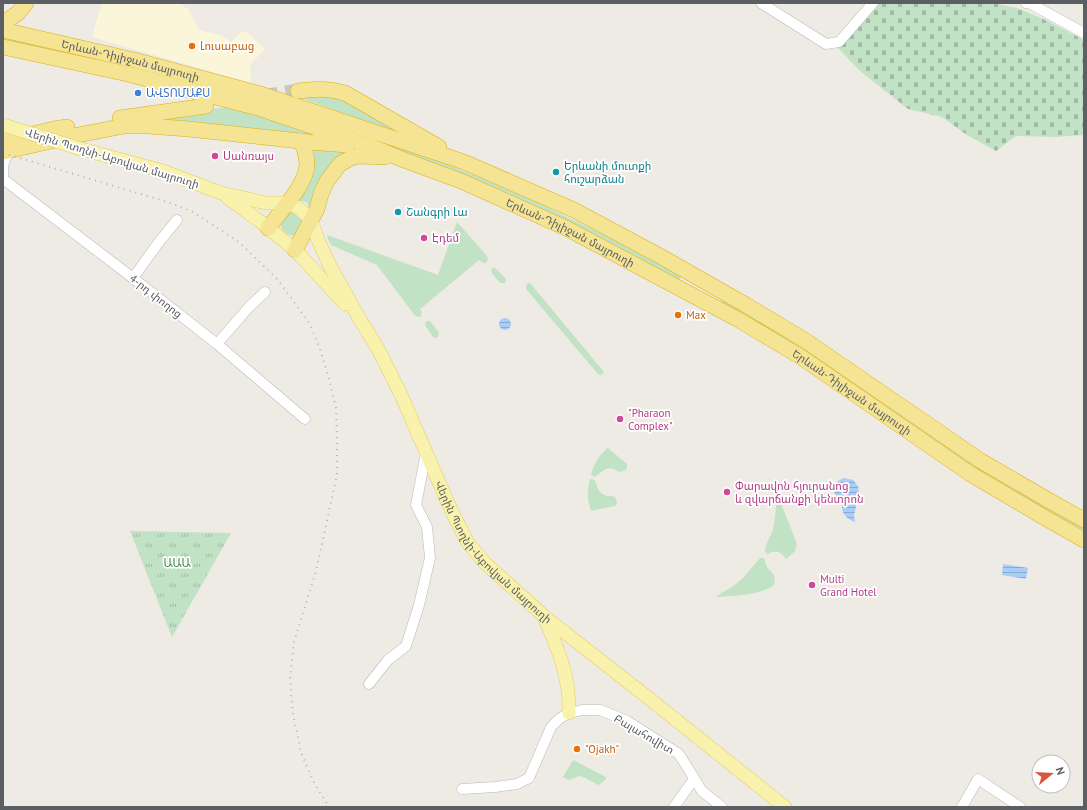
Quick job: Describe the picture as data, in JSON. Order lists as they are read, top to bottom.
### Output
{
  "streets": {
    "highway": ["Երևան-Դիլիջան մայրուղի"],
    "main road": ["Վերին Պտղնի-Աբովյան մայրուղի"],
    "street": ["4-րդ փողոց", "Բալահովիտ"]
  },
  "parks": ["ԱԱԱ"],
  "places": [
    "Լուսաբաց",
    "ԱՎՏՈՄԱՔՍ",
    "Սանռայս",
    "Երևանի մուտքի հուշարձան",
    "Շանգրի Լա",
    "Էդեմ",
    "Max",
    "\"Pharaon Complex\"",
    "Փարավոն հյուրանոց և զվարճանքի կենտրոն",
    "Multi Grand Hotel",
    "\"Ojakh\""
  ],
  "north": "right"
}
